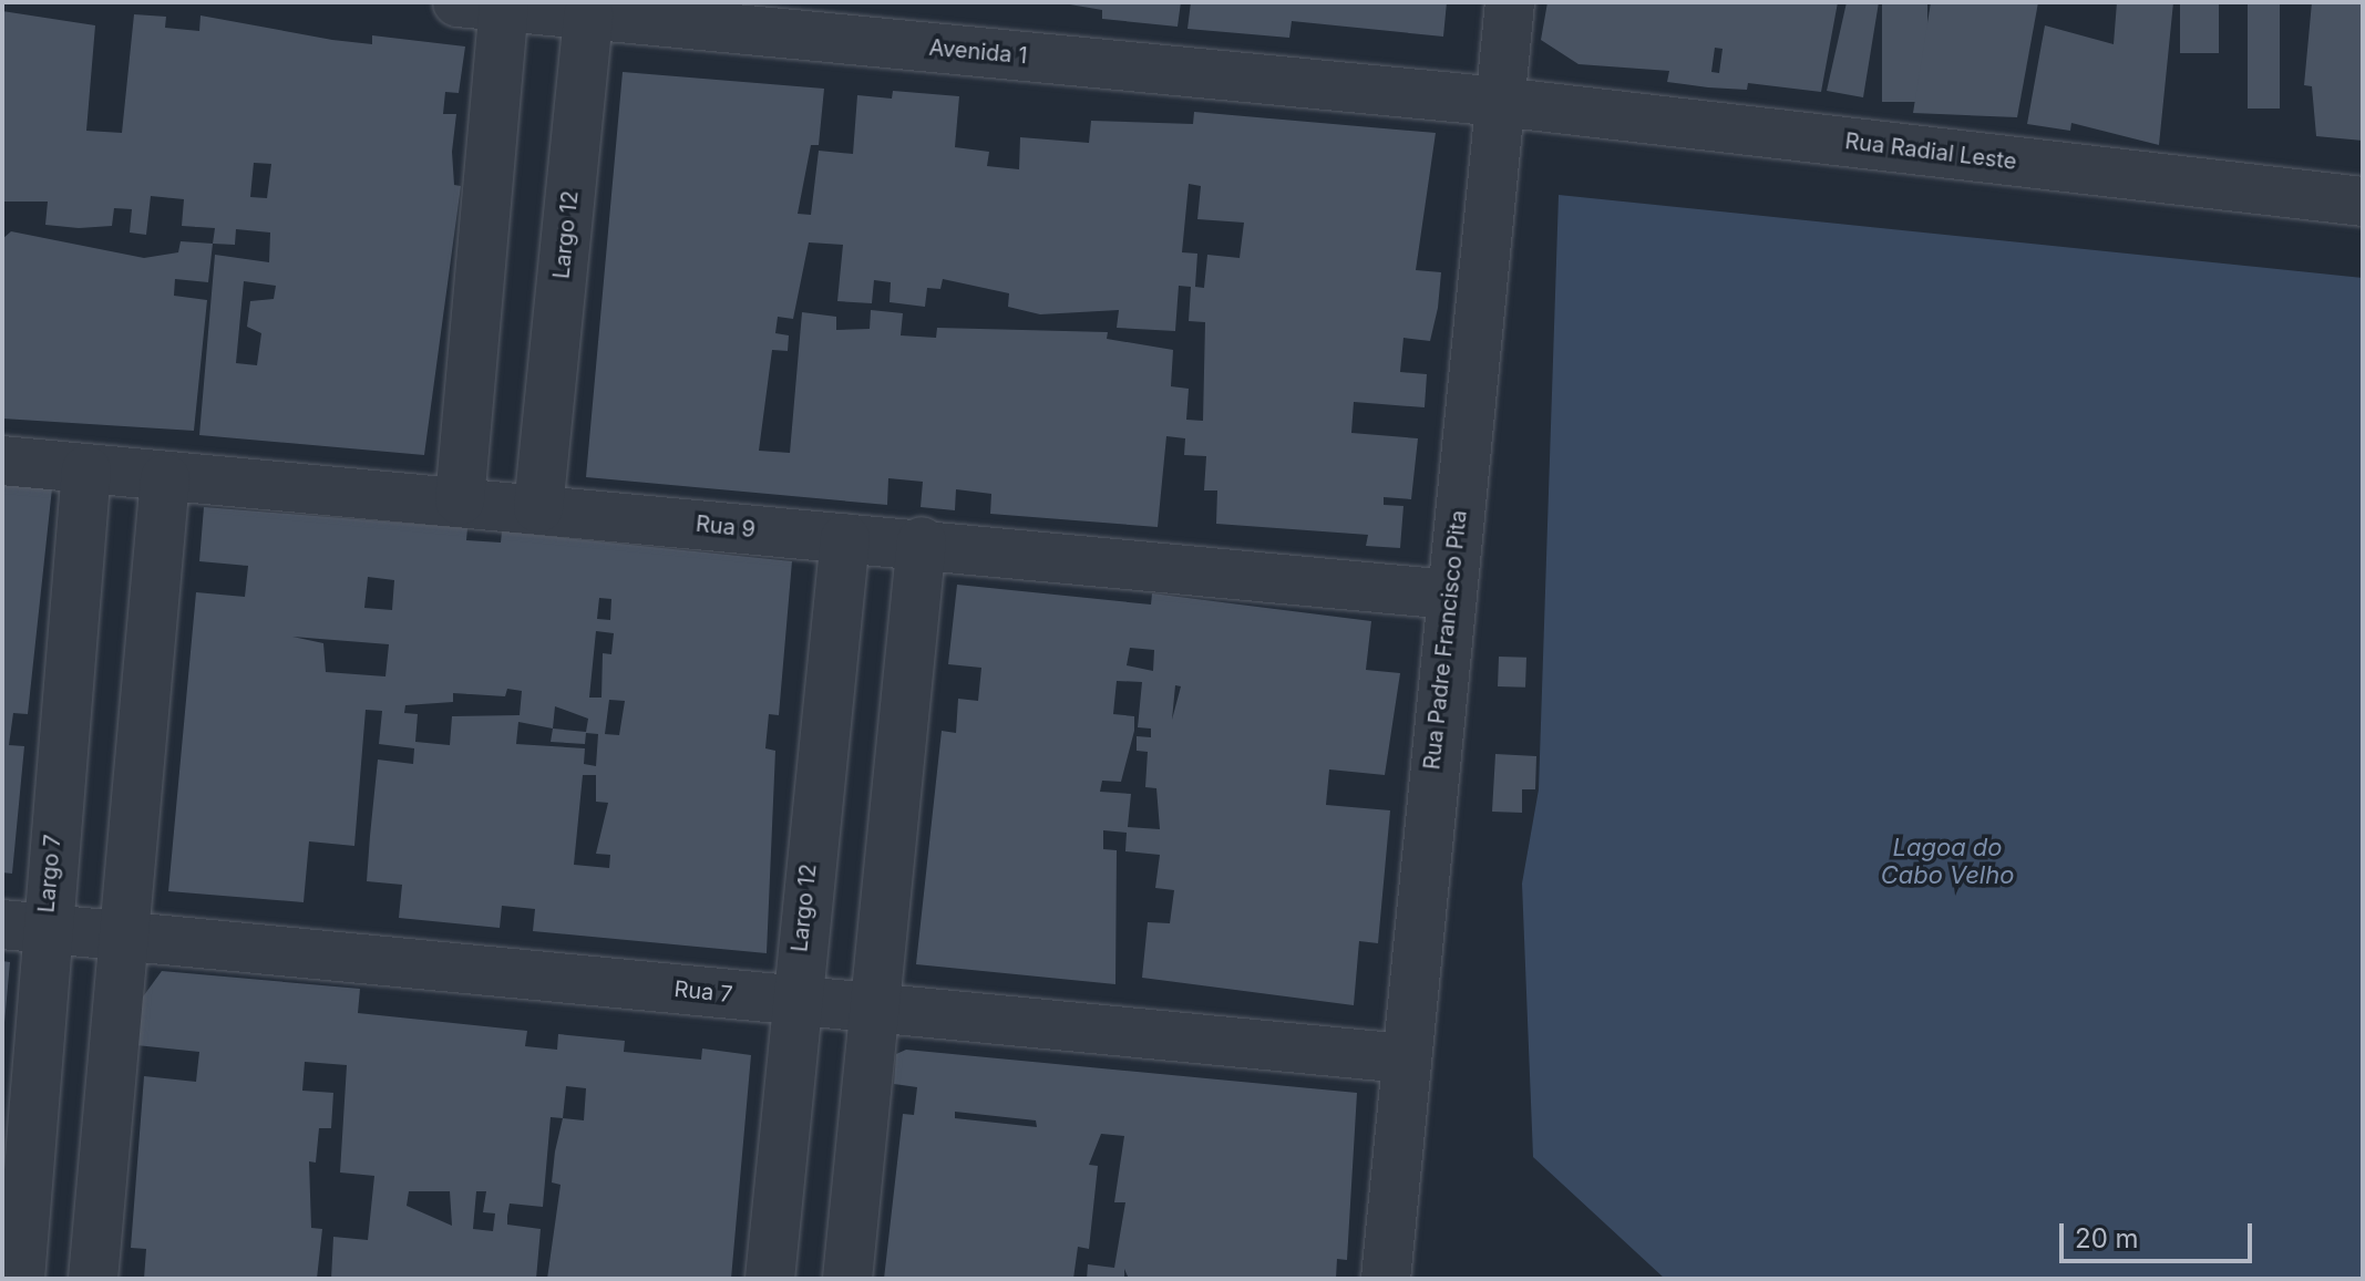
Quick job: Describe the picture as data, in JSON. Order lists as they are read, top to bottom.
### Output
{
  "streets": {
    "street": [
      "Avenida 1",
      "Rua Radial Leste",
      "Largo 12",
      "Rua 9",
      "Rua Padre Francisco Pita",
      "Largo 7",
      "Rua 7"
    ]
  },
  "crossings": [
    ["Avenida 1", "Rua Radial Leste"],
    ["Avenida 1", "Largo 12"],
    ["Avenida 1", "Rua Padre Francisco Pita"],
    ["Rua Radial Leste", "Rua Padre Francisco Pita"],
    ["Largo 12", "Rua 9"],
    ["Largo 12", "Rua 7"],
    ["Rua 9", "Rua Padre Francisco Pita"],
    ["Rua 9", "Largo 7"],
    ["Rua Padre Francisco Pita", "Rua 7"],
    ["Largo 7", "Rua 7"]
  ],
  "water": ["Lagoa do Cabo Velho"],
  "scale_bar": "20 m"
}
